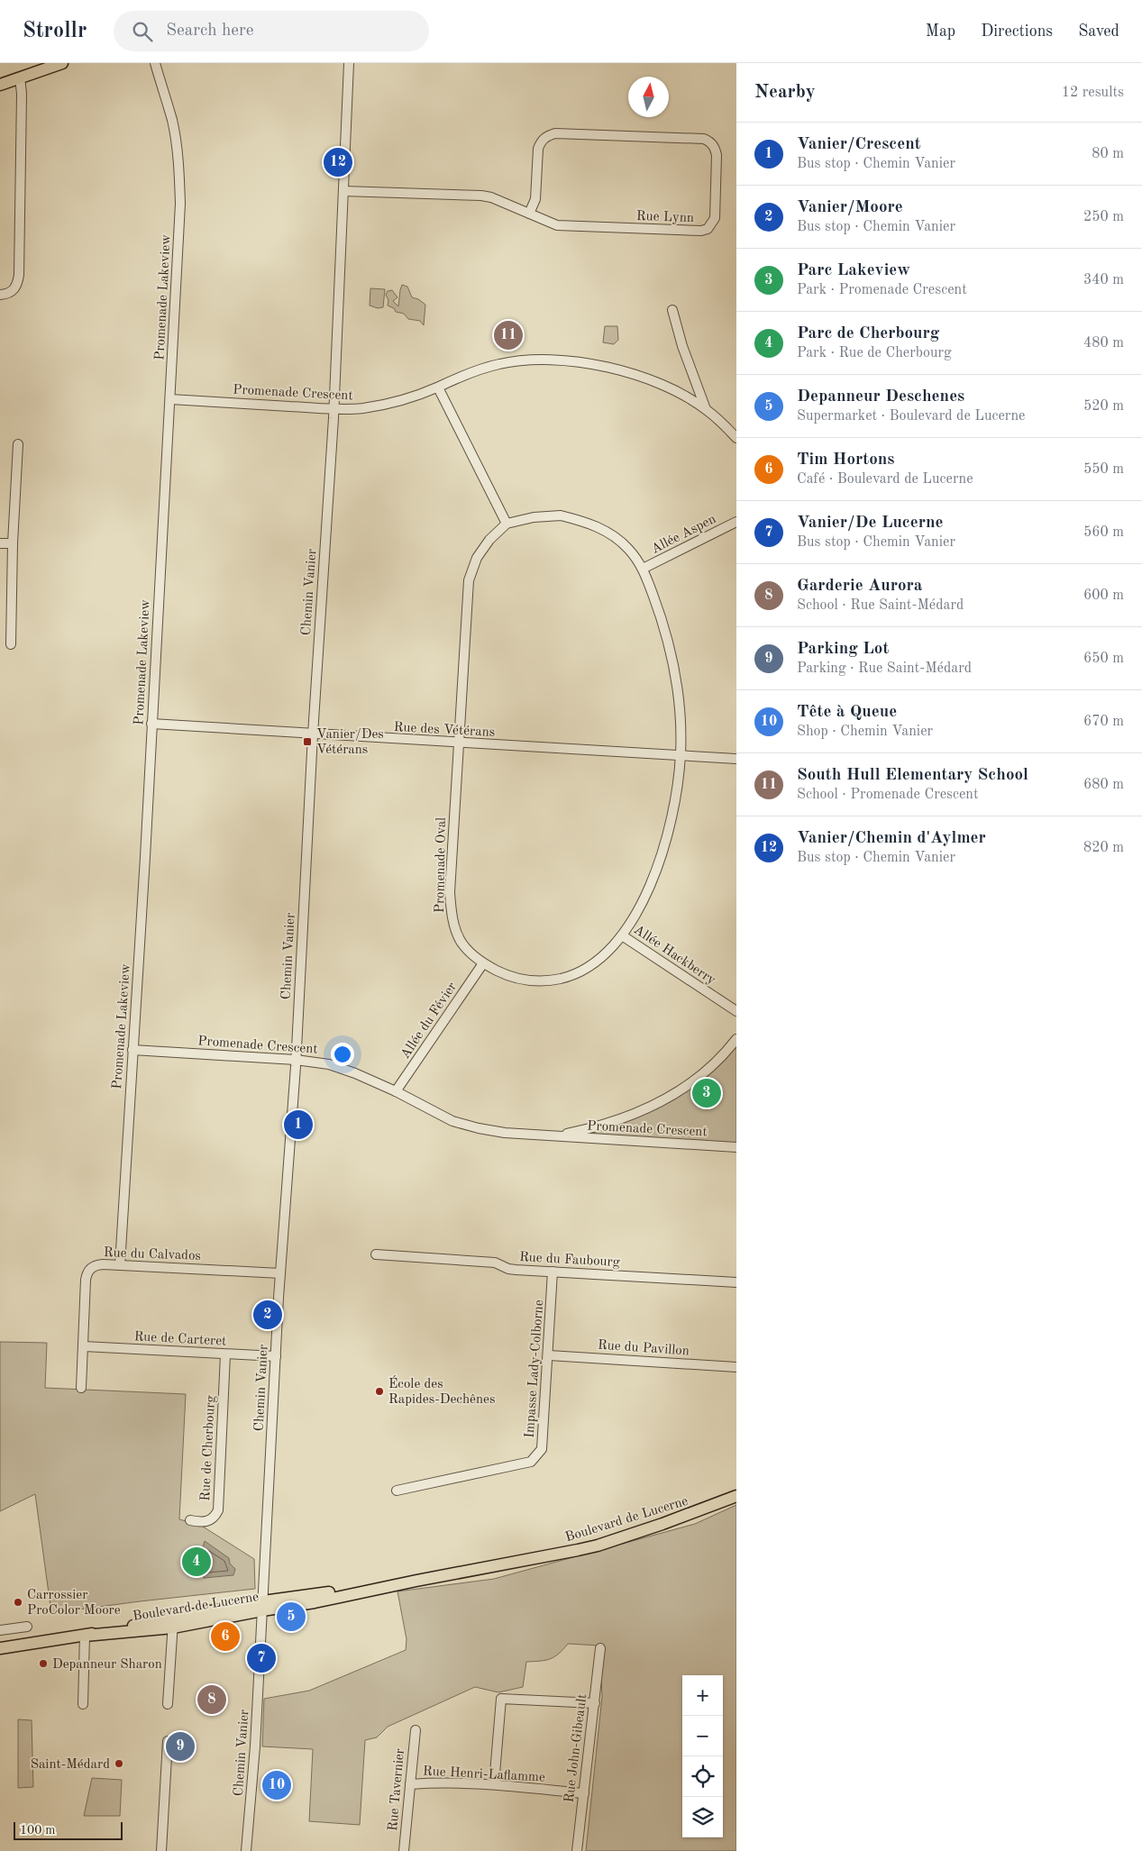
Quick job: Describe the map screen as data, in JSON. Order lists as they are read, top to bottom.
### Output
{
  "streets": {
    "main road": ["Boulevard de Lucerne"],
    "street": [
      "Rue Lynn",
      "Promenade Lakeview",
      "Promenade Crescent",
      "Allée Aspen",
      "Chemin Vanier",
      "Rue des Vétérans",
      "Promenade Oval",
      "Allée Hackberry",
      "Allée du Févier",
      "Rue du Calvados",
      "Rue du Faubourg",
      "Rue de Carteret",
      "Rue du Pavillon",
      "Impasse Lady-Colborne",
      "Rue de Cherbourg",
      "Rue John-Gibeault",
      "Rue Henri-Laflamme",
      "Rue Tavernier"
    ]
  },
  "crossings": [
    ["Rue Lynn", "Chemin Vanier"],
    ["Promenade Lakeview", "Promenade Crescent"],
    ["Promenade Lakeview", "Rue des Vétérans"],
    ["Promenade Lakeview", "Rue du Calvados"],
    ["Promenade Crescent", "Chemin Vanier"],
    ["Promenade Crescent", "Allée du Févier"],
    ["Allée Aspen", "Promenade Oval"],
    ["Chemin Vanier", "Rue des Vétérans"],
    ["Chemin Vanier", "Rue du Calvados"],
    ["Chemin Vanier", "Rue de Carteret"],
    ["Chemin Vanier", "Boulevard de Lucerne"],
    ["Rue des Vétérans", "Promenade Oval"],
    ["Promenade Oval", "Allée Hackberry"],
    ["Promenade Oval", "Allée du Févier"],
    ["Rue du Calvados", "Rue de Carteret"],
    ["Rue du Faubourg", "Impasse Lady-Colborne"],
    ["Rue de Carteret", "Rue de Cherbourg"],
    ["Rue du Pavillon", "Impasse Lady-Colborne"],
    ["Rue John-Gibeault", "Rue Henri-Laflamme"],
    ["Rue Henri-Laflamme", "Rue Tavernier"]
  ],
  "places": {
    "transit": ["Vanier/Des Vétérans"],
    "other": [
      "École des Rapides-Dechênes",
      "Carrossier ProColor Moore",
      "Depanneur Sharon",
      "Saint-Médard"
    ]
  },
  "scale_bar": "100 m",
  "north": "top",
  "page": {
    "header": "Strollr",
    "search": "Search here",
    "nav": ["Map", "Directions", "Saved"],
    "heading": ["Nearby", "12 results"],
    "list": [
      {
        "mark": "1",
        "name": "Vanier/Crescent",
        "note": "Bus stop · Chemin Vanier",
        "value": "80 m"
      },
      {
        "mark": "2",
        "name": "Vanier/Moore",
        "note": "Bus stop · Chemin Vanier",
        "value": "250 m"
      },
      {
        "mark": "3",
        "name": "Parc Lakeview",
        "note": "Park · Promenade Crescent",
        "value": "340 m"
      },
      {
        "mark": "4",
        "name": "Parc de Cherbourg",
        "note": "Park · Rue de Cherbourg",
        "value": "480 m"
      },
      {
        "mark": "5",
        "name": "Depanneur Deschenes",
        "note": "Supermarket · Boulevard de Lucerne",
        "value": "520 m"
      },
      {
        "mark": "6",
        "name": "Tim Hortons",
        "note": "Café · Boulevard de Lucerne",
        "value": "550 m"
      },
      {
        "mark": "7",
        "name": "Vanier/De Lucerne",
        "note": "Bus stop · Chemin Vanier",
        "value": "560 m"
      },
      {
        "mark": "8",
        "name": "Garderie Aurora",
        "note": "School · Rue Saint-Médard",
        "value": "600 m"
      },
      {
        "mark": "9",
        "name": "Parking Lot",
        "note": "Parking · Rue Saint-Médard",
        "value": "650 m"
      },
      {
        "mark": "10",
        "name": "Tête à Queue",
        "note": "Shop · Chemin Vanier",
        "value": "670 m"
      },
      {
        "mark": "11",
        "name": "South Hull Elementary School",
        "note": "School · Promenade Crescent",
        "value": "680 m"
      },
      {
        "mark": "12",
        "name": "Vanier/Chemin d'Aylmer",
        "note": "Bus stop · Chemin Vanier",
        "value": "820 m"
      }
    ],
    "pins": [
      "12",
      "11",
      "3",
      "1",
      "2",
      "4",
      "5",
      "6",
      "7",
      "8",
      "9",
      "10"
    ],
    "map_buttons": ["+", "−"],
    "scale": "100 m"
  }
}
